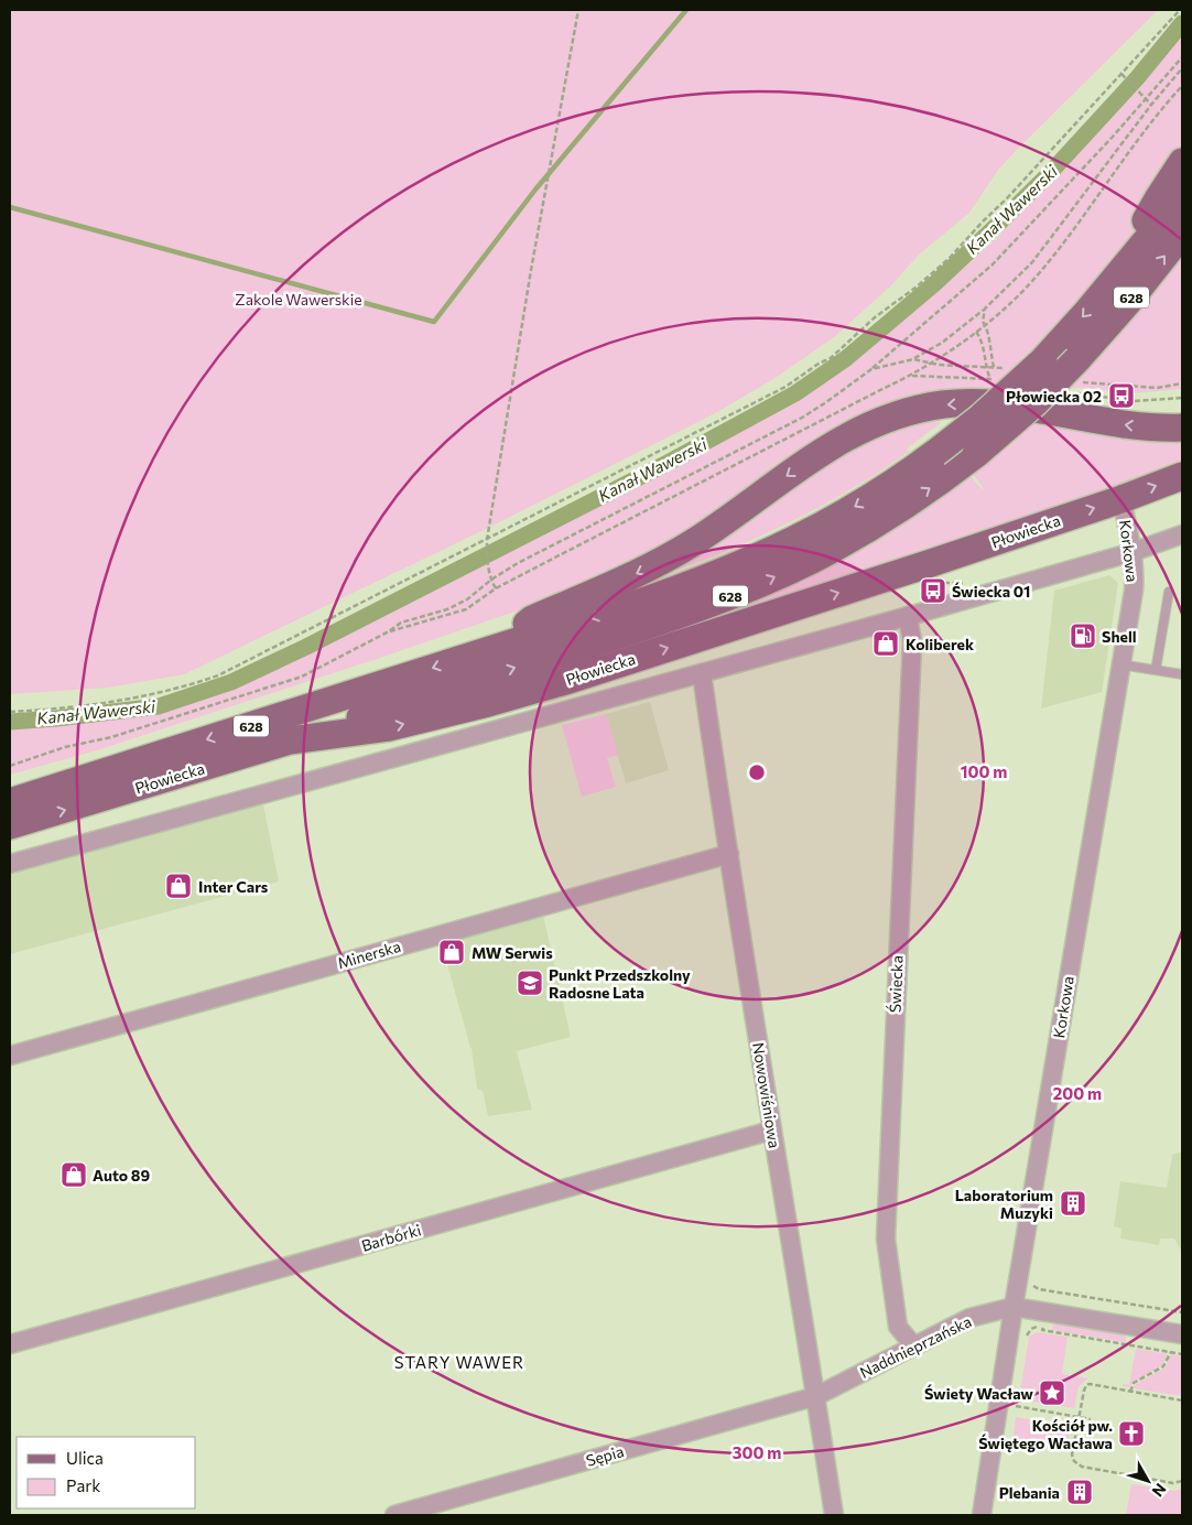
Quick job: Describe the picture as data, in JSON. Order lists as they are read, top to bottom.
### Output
{
  "streets": {
    "main road": ["628", "Płowiecka"],
    "street": [
      "Korkowa",
      "Minerska",
      "Świecka",
      "Nowowiśniowa",
      "Barbórki",
      "Naddnieprzańska",
      "Sępia"
    ]
  },
  "crossings": [
    ["628", "Płowiecka"],
    ["Płowiecka", "Korkowa"],
    ["Płowiecka", "Świecka"],
    ["Płowiecka", "Nowowiśniowa"],
    ["Korkowa", "Naddnieprzańska"],
    ["Minerska", "Nowowiśniowa"],
    ["Świecka", "Naddnieprzańska"],
    ["Nowowiśniowa", "Barbórki"],
    ["Nowowiśniowa", "Naddnieprzańska"],
    ["Nowowiśniowa", "Sępia"],
    ["Naddnieprzańska", "Sępia"]
  ],
  "districts": ["STARY WAWER"],
  "water": ["Kanał Wawerski"],
  "parks": ["Zakole Wawerskie"],
  "places": {
    "bus stop": ["Płowiecka 02", "Świecka 01"],
    "fuel station": ["Shell"],
    "shop": [
      "Koliberek",
      "Inter Cars",
      "MW Serwis",
      "Auto 89"
    ],
    "school or university": ["Punkt Przedszkolny Radosne Lata"],
    "building": ["Laboratorium Muzyki", "Plebania"],
    "place": ["Świety Wacław"],
    "church": ["Kościół pw. Świętego Wacława"]
  },
  "legend": ["Ulica", "Park"],
  "north": "bottom right",
  "rings": ["100 m", "200 m", "300 m"]
}
